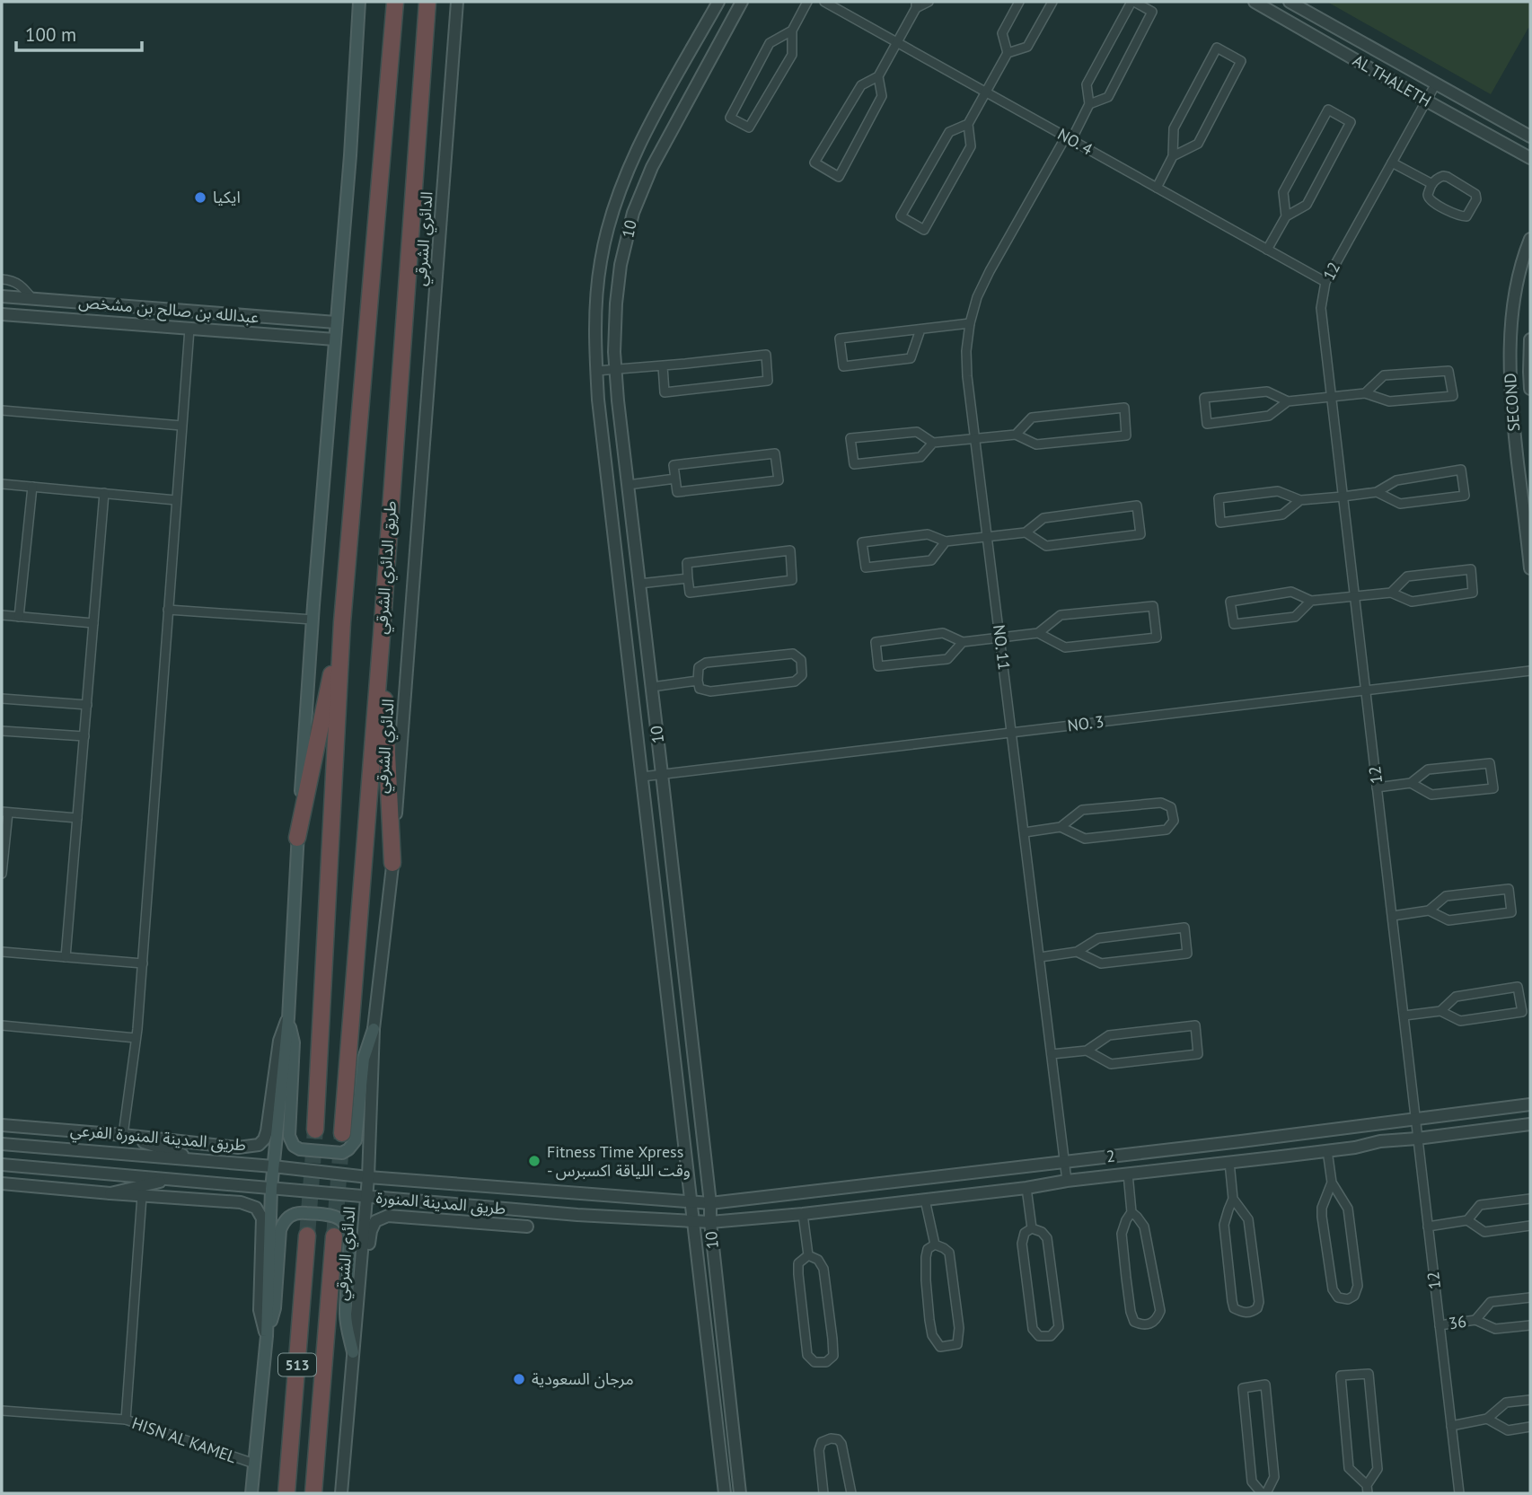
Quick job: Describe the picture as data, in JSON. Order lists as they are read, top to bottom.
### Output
{
  "streets": {
    "highway": ["طريق الدائري الشرقي", "513"],
    "street": [
      "AL THALETH",
      "NO. 4",
      "10",
      "الدائري الشرقي",
      "12",
      "عبدالله بن صالح بن مشخص",
      "SECOND",
      "NO. 11",
      "NO. 3",
      "طريق المدينة المنورة الفرعي",
      "2",
      "طريق المدينة المنورة",
      "36",
      "HISN AL KAMEL"
    ]
  },
  "crossings": [
    ["AL THALETH", "12"],
    ["NO. 4", "12"],
    ["NO. 4", "NO. 11"],
    ["10", "NO. 3"],
    ["10", "2"],
    ["10", "طريق المدينة المنورة"],
    ["الدائري الشرقي", "طريق المدينة المنورة"],
    ["12", "NO. 3"],
    ["12", "2"],
    ["12", "36"],
    ["NO. 11", "NO. 3"],
    ["NO. 11", "2"],
    ["2", "طريق المدينة المنورة"]
  ],
  "places": ["ايكيا", "Fitness Time Xpress - وقت اللياقة اكسبرس", "مرجان السعودية"],
  "scale_bar": "100 m"
}
